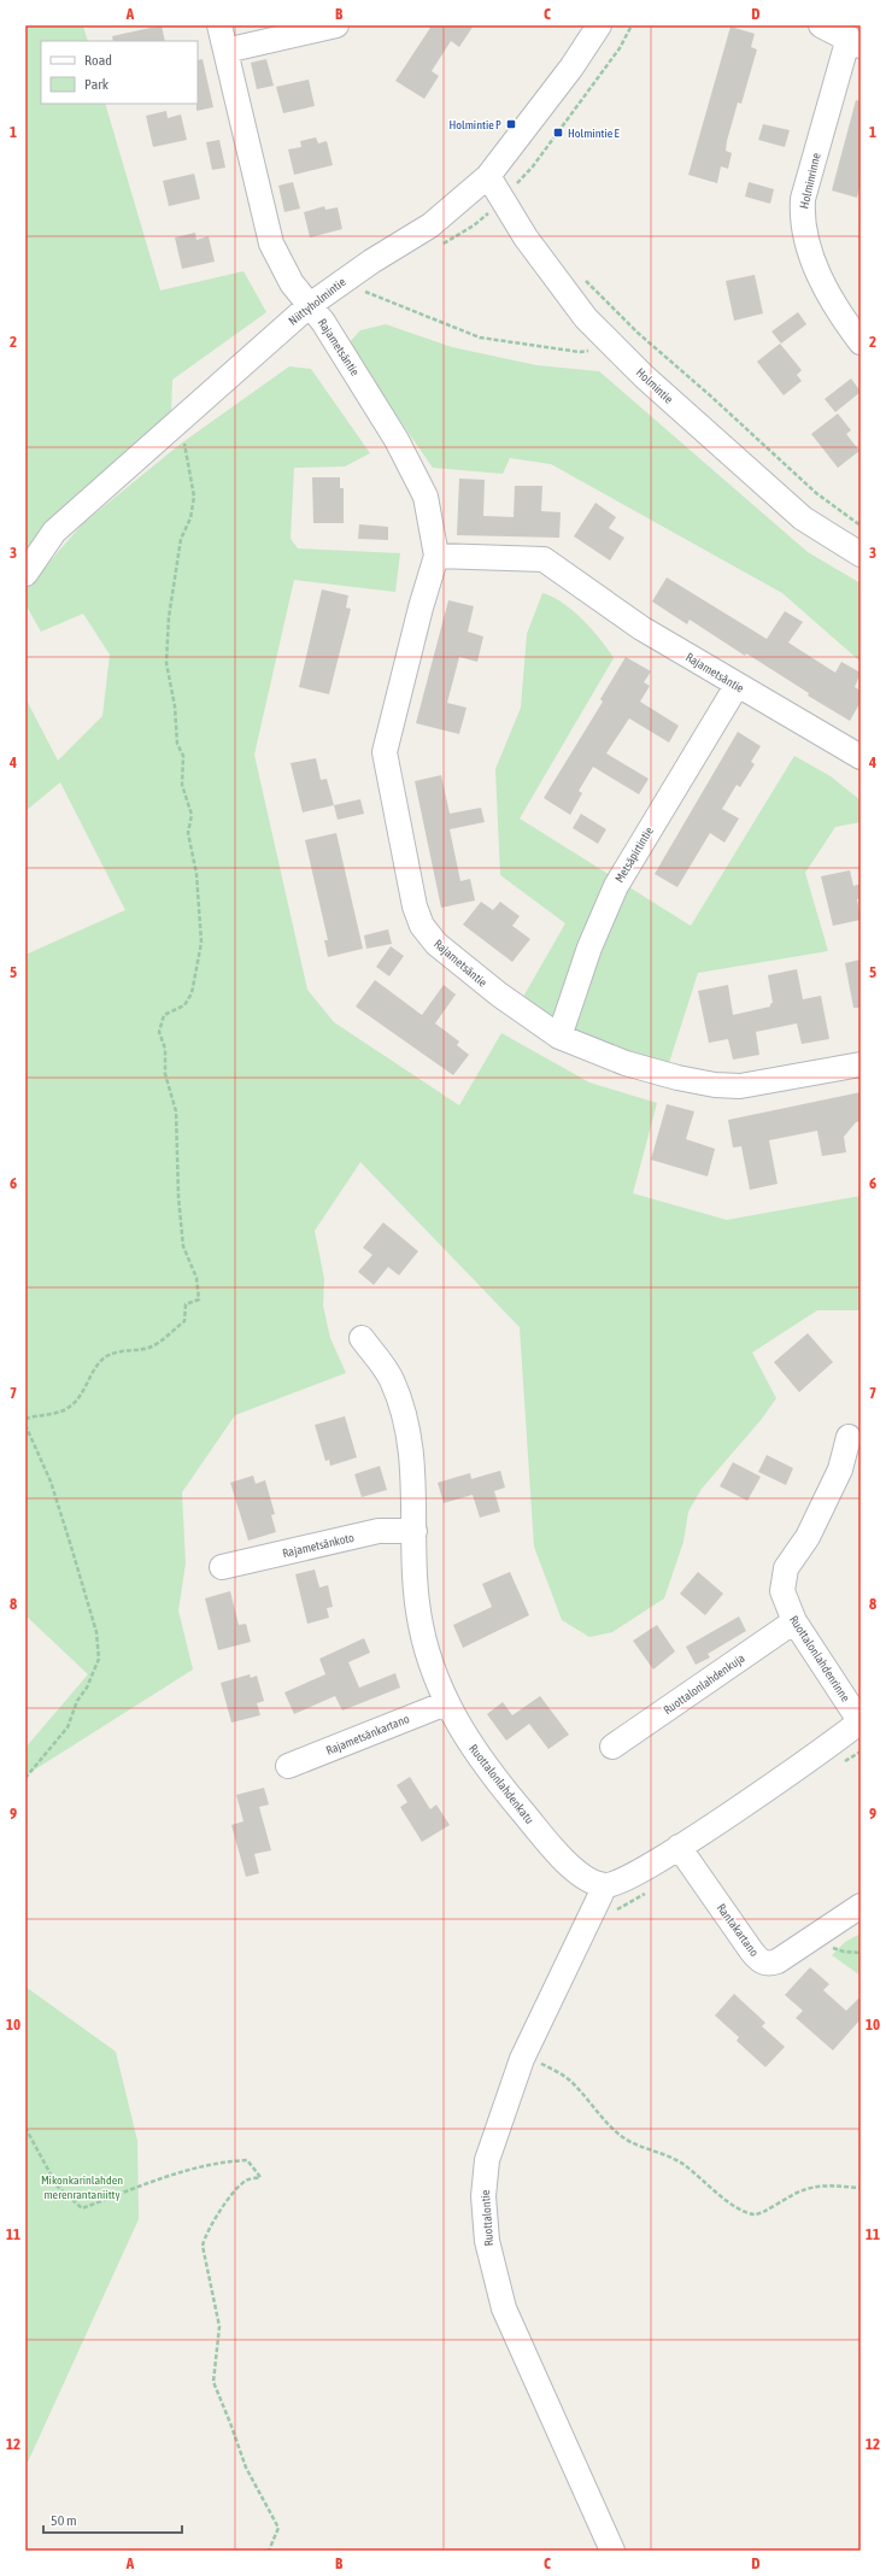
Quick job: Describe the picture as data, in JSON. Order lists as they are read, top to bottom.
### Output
{
  "streets": {
    "street": [
      "Holminrinne",
      "Niittyholmintie",
      "Rajametsäntie",
      "Holmintie",
      "Metsäpirtintie",
      "Rajametsänkoto",
      "Ruottalonlahdenrinne",
      "Ruottalonlahdenkuja",
      "Rajametsänkartano",
      "Ruottalonlahdenkatu",
      "Rantakartano",
      "Ruottalontie"
    ]
  },
  "crossings": [
    ["Niittyholmintie", "Rajametsäntie"],
    ["Niittyholmintie", "Holmintie"],
    ["Rajametsäntie", "Metsäpirtintie"],
    ["Rajametsänkoto", "Ruottalonlahdenkatu"],
    ["Ruottalonlahdenrinne", "Ruottalonlahdenkuja"],
    ["Rajametsänkartano", "Ruottalonlahdenkatu"],
    ["Ruottalonlahdenkatu", "Ruottalontie"]
  ],
  "parks": ["Mikonkarinlahden merenrantaniitty"],
  "places": {
    "transit": ["Holmintie P", "Holmintie E"]
  },
  "legend": ["Road", "Park"],
  "scale_bar": "50 m",
  "grid": {
    "columns": [
      "A",
      "B",
      "C",
      "D"
    ],
    "rows": [
      "1",
      "2",
      "3",
      "4",
      "5",
      "6",
      "7",
      "8",
      "9",
      "10",
      "11",
      "12"
    ]
  }
}
